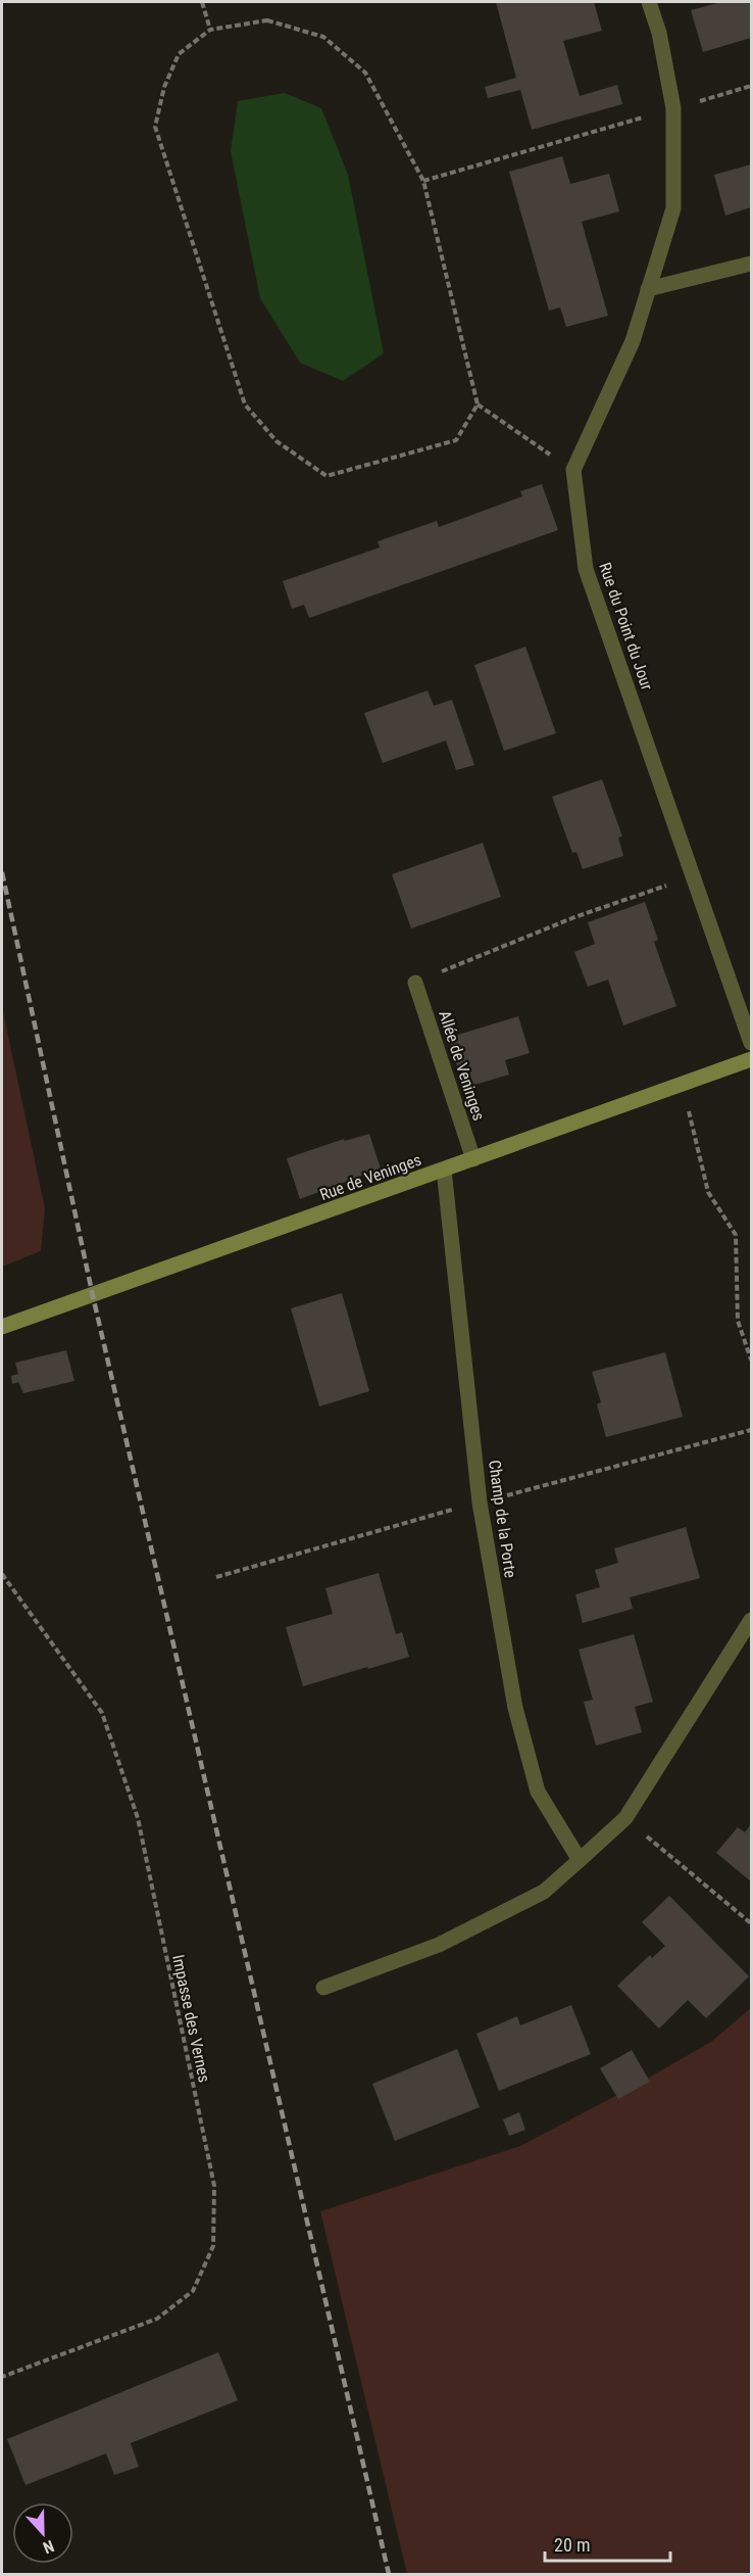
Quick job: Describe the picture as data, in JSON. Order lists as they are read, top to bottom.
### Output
{
  "streets": {
    "street": [
      "Rue du Point du Jour",
      "Allée de Veninges",
      "Rue de Veninges",
      "Champ de la Porte"
    ],
    "path": ["Impasse des Vernes"]
  },
  "crossings": [
    ["Allée de Veninges", "Rue de Veninges"],
    ["Rue de Veninges", "Champ de la Porte"]
  ],
  "scale_bar": "20 m",
  "north": "bottom"
}
